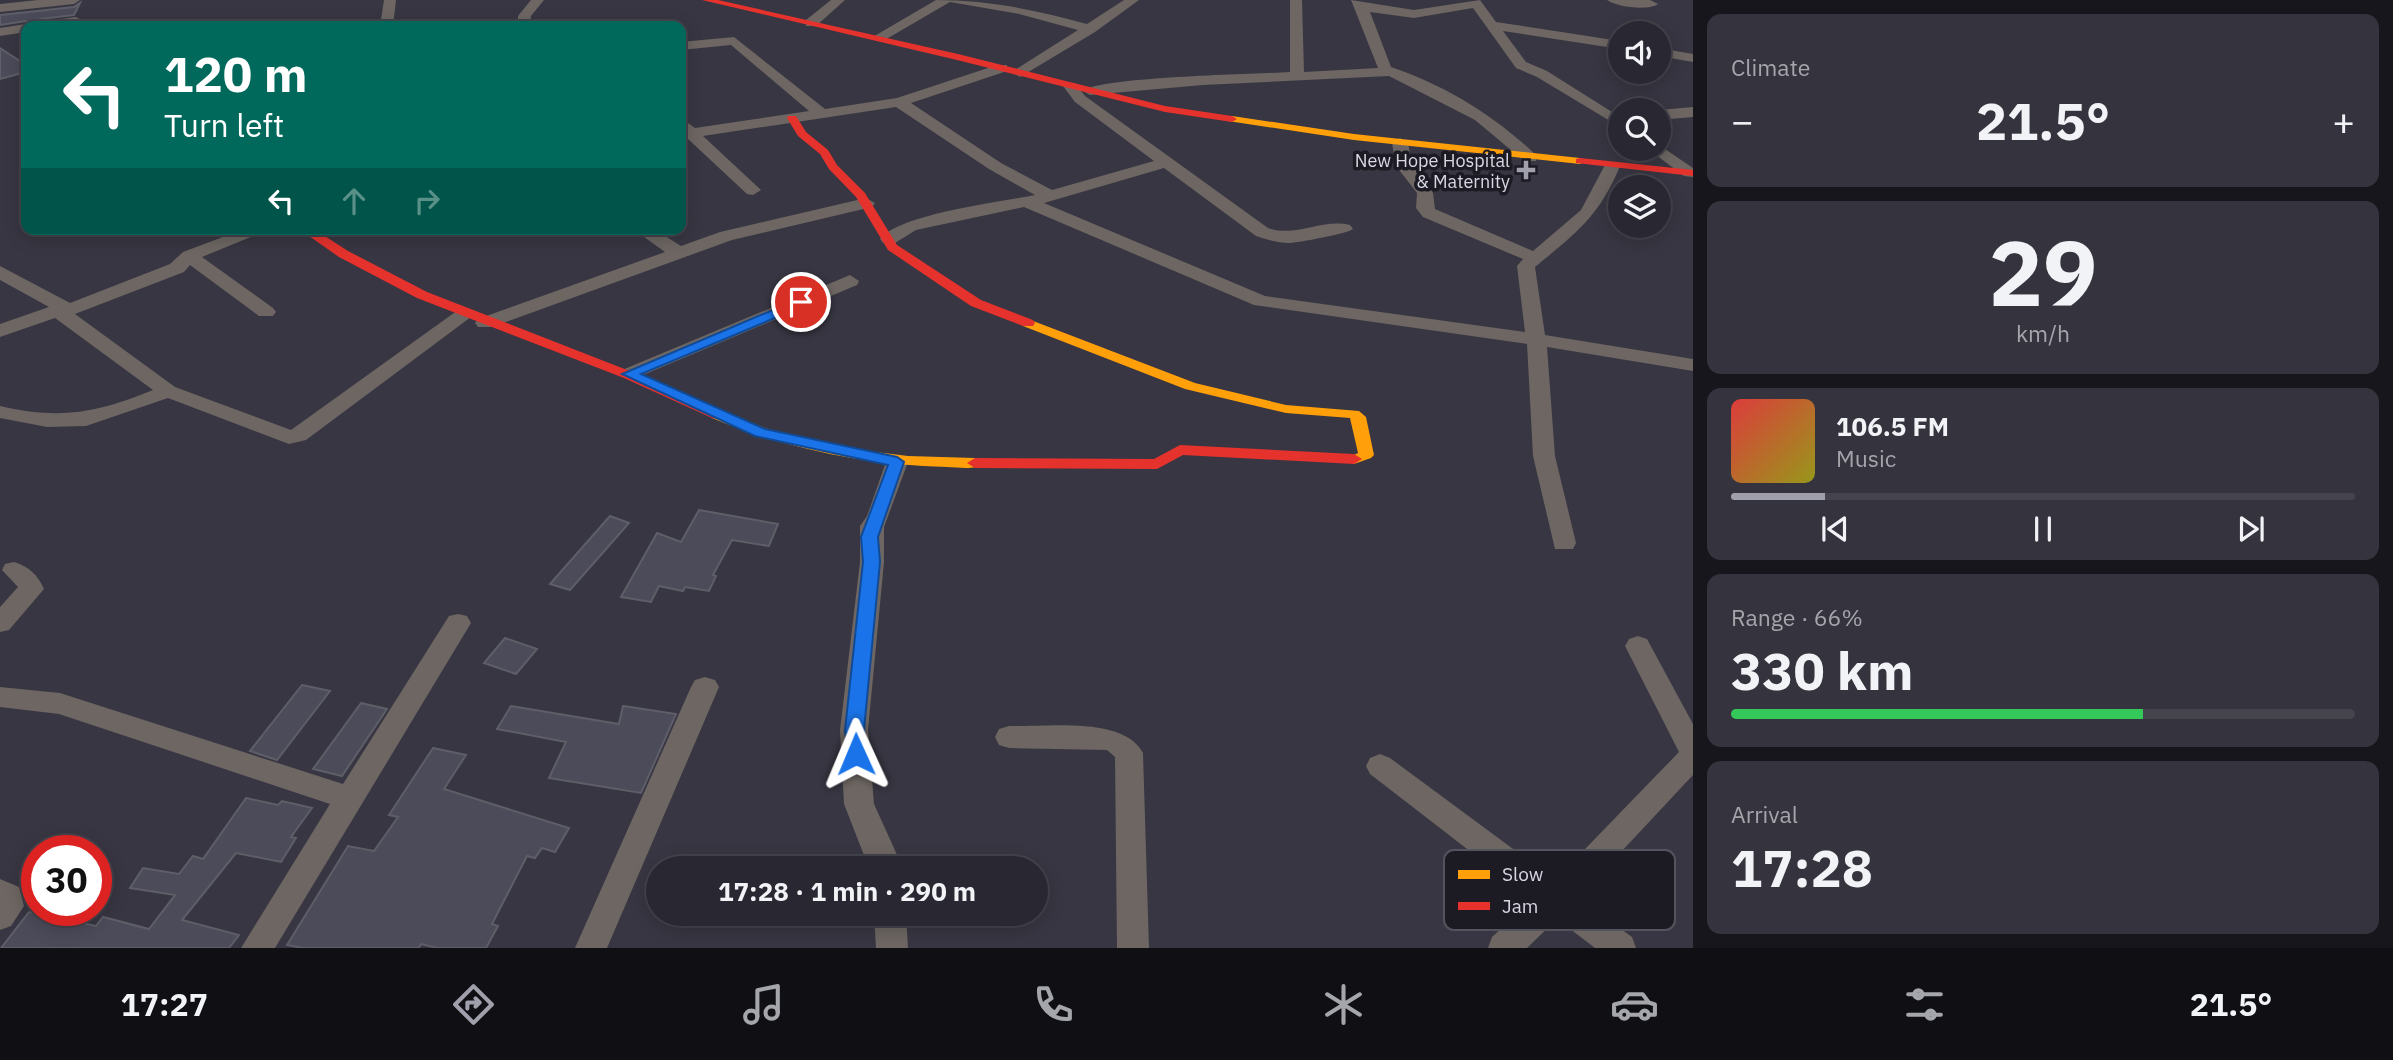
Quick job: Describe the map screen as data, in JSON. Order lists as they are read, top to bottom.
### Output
{
  "places": {
    "health": ["New Hope Hospital & Maternity"]
  },
  "legend": ["Slow", "Jam"],
  "page": {
    "tile": [
      "Climate",
      ["29", "km/h"],
      ["Range · 66%", "330 km"],
      ["Arrival", "17:28"]
    ],
    "turn": ["120 m", "Turn left"],
    "heat": ["−", "21.5°", "+"],
    "song": ["106.5 FM", "Music"],
    "limit": "30",
    "trip": "17:28 · 1 min · 290 m",
    "tabs": ["17:27", "21.5°"]
  }
}
